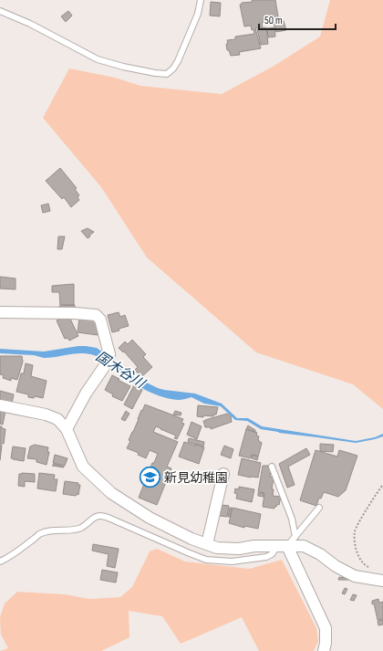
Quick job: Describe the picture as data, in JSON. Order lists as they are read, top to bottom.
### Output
{
  "water": ["国木谷川"],
  "places": {
    "school or university": ["新見幼稚園"]
  },
  "scale_bar": "50 m"
}
